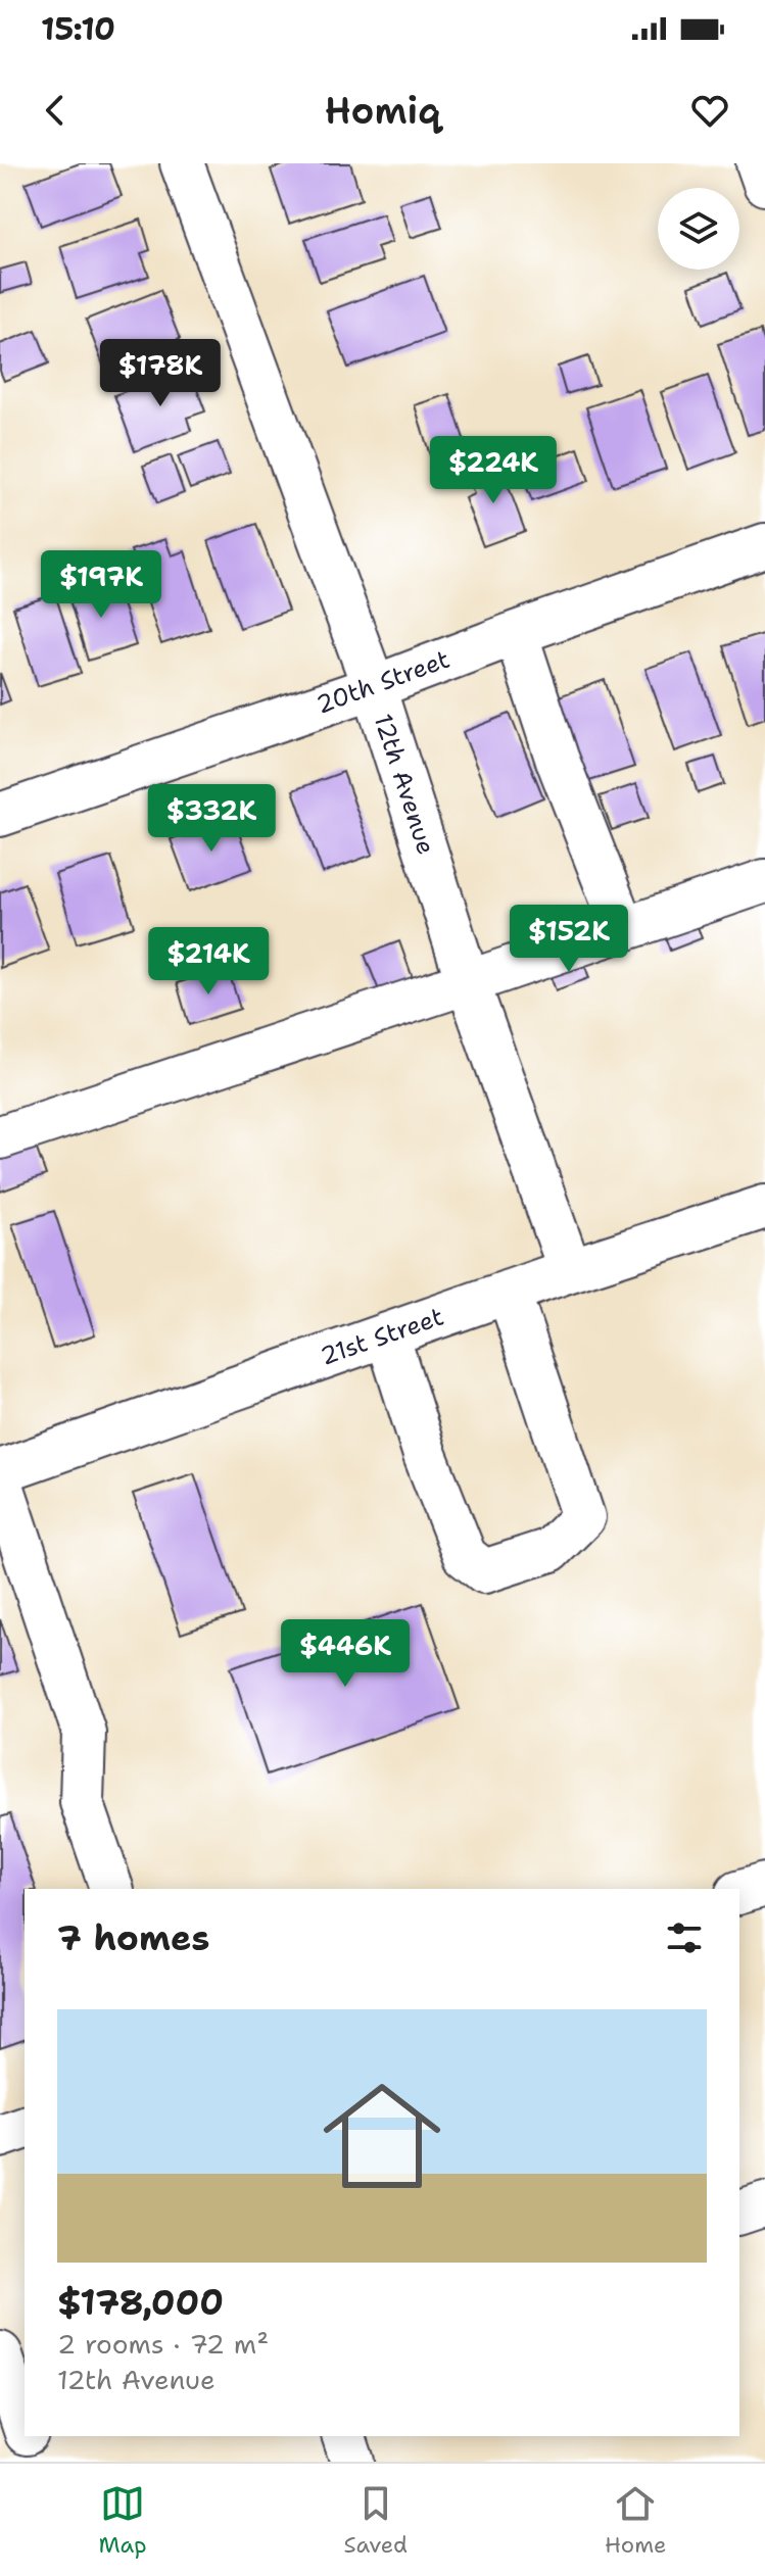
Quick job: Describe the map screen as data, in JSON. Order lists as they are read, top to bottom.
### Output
{
  "streets": {
    "street": ["20th Street", "12th Avenue", "21st Street"]
  },
  "crossings": [
    ["20th Street", "12th Avenue"],
    ["12th Avenue", "21st Street"]
  ],
  "page": {
    "status": "15:10",
    "header": "Homiq",
    "price": [
      "$178K",
      "$224K",
      "$197K",
      "$332K",
      "$152K",
      "$214K",
      "$446K"
    ],
    "heading": "7 homes",
    "list": [
      {
        "name": "$178,000",
        "note": "2 rooms · 72 m² · 12th Avenue"
      }
    ],
    "tabs": ["Map", "Saved", "Home"]
  }
}
